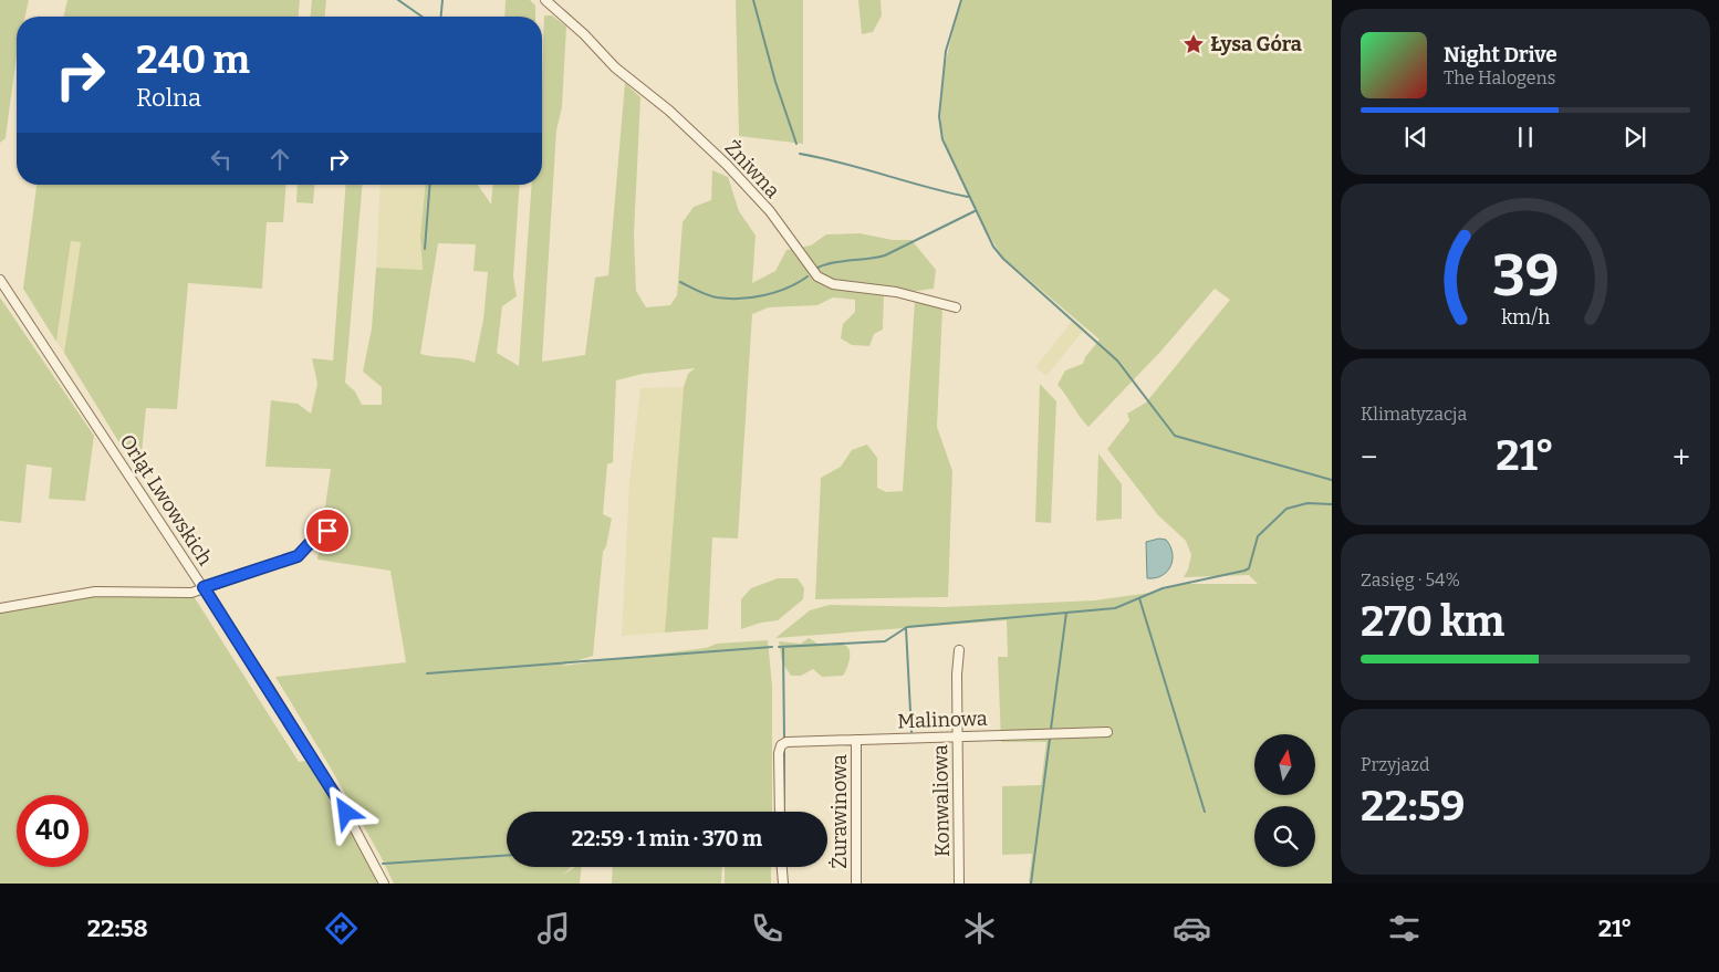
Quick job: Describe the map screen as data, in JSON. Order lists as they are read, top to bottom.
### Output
{
  "streets": {
    "street": [
      "Żniwna",
      "Orląt Lwowskich",
      "Malinowa",
      "Konwaliowa",
      "Żurawinowa"
    ]
  },
  "crossings": [
    ["Malinowa", "Konwaliowa"],
    ["Malinowa", "Żurawinowa"]
  ],
  "places": {
    "place": ["Łysa Góra"]
  },
  "north": "top",
  "page": {
    "turn": ["240 m", "Rolna"],
    "song": ["Night Drive", "The Halogens"],
    "tile": [
      "Klimatyzacja",
      ["Zasięg · 54%", "270 km"],
      ["Przyjazd", "22:59"]
    ],
    "heat": ["−", "21°", "+"],
    "limit": "40",
    "trip": "22:59 · 1 min · 370 m",
    "tabs": ["22:58", "21°"],
    "gauge": ["39", "km/h"]
  }
}
